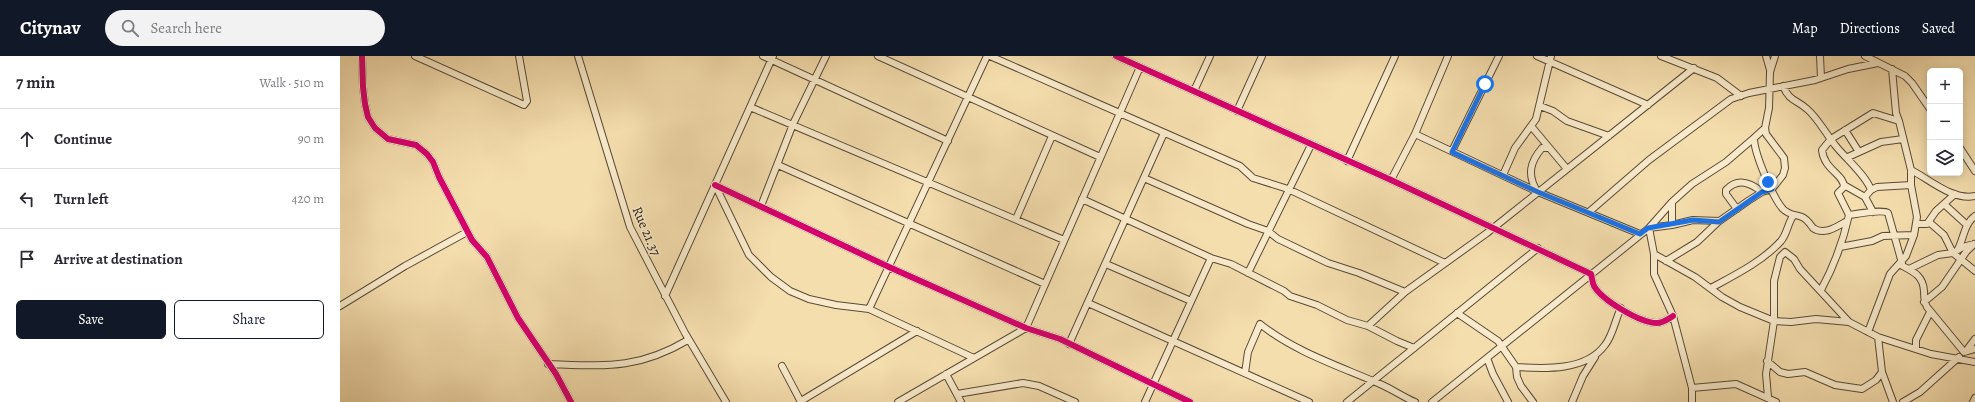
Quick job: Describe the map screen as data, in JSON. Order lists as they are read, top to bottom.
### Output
{
  "streets": {
    "street": ["Rue 21.37"]
  },
  "page": {
    "header": "Citynav",
    "search": "Search here",
    "nav": ["Map", "Directions", "Saved"],
    "heading": ["7 min", "Walk · 510 m"],
    "map_buttons": ["+", "−"],
    "list": [
      ["Continue", "90 m"],
      ["Turn left", "420 m"],
      "Arrive at destination"
    ],
    "buttons": ["Save", "Share"]
  }
}
